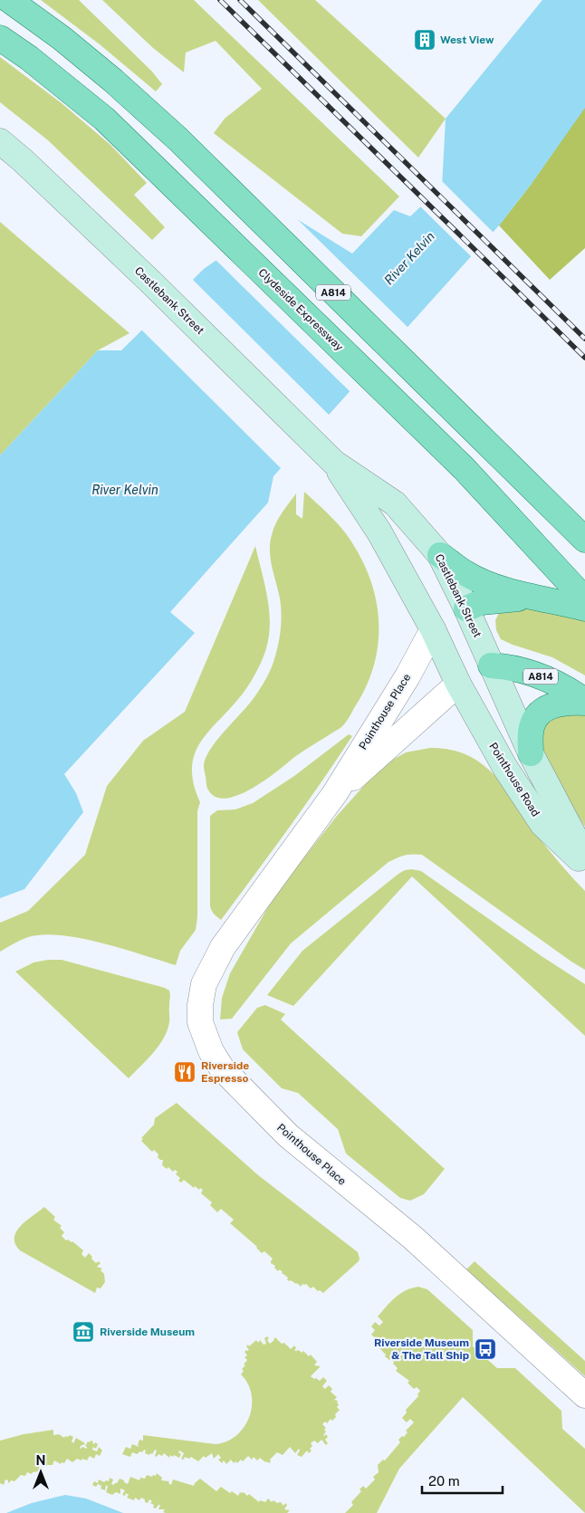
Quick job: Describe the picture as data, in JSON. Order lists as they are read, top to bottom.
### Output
{
  "streets": {
    "main road": [
      "A814",
      "Castlebank Street",
      "Clydeside Expressway",
      "Pointhouse Road"
    ],
    "street": ["Pointhouse Place"]
  },
  "crossings": [
    ["A814", "Castlebank Street"],
    ["Castlebank Street", "Pointhouse Place"],
    ["Castlebank Street", "Pointhouse Road"],
    ["Pointhouse Place", "Pointhouse Road"]
  ],
  "water": ["River Kelvin"],
  "places": {
    "building": ["West View"],
    "restaurant": ["Riverside Espresso"],
    "museum": ["Riverside Museum"],
    "bus stop": ["Riverside Museum & The Tall Ship"]
  },
  "scale_bar": "20 m",
  "north": "top"
}
